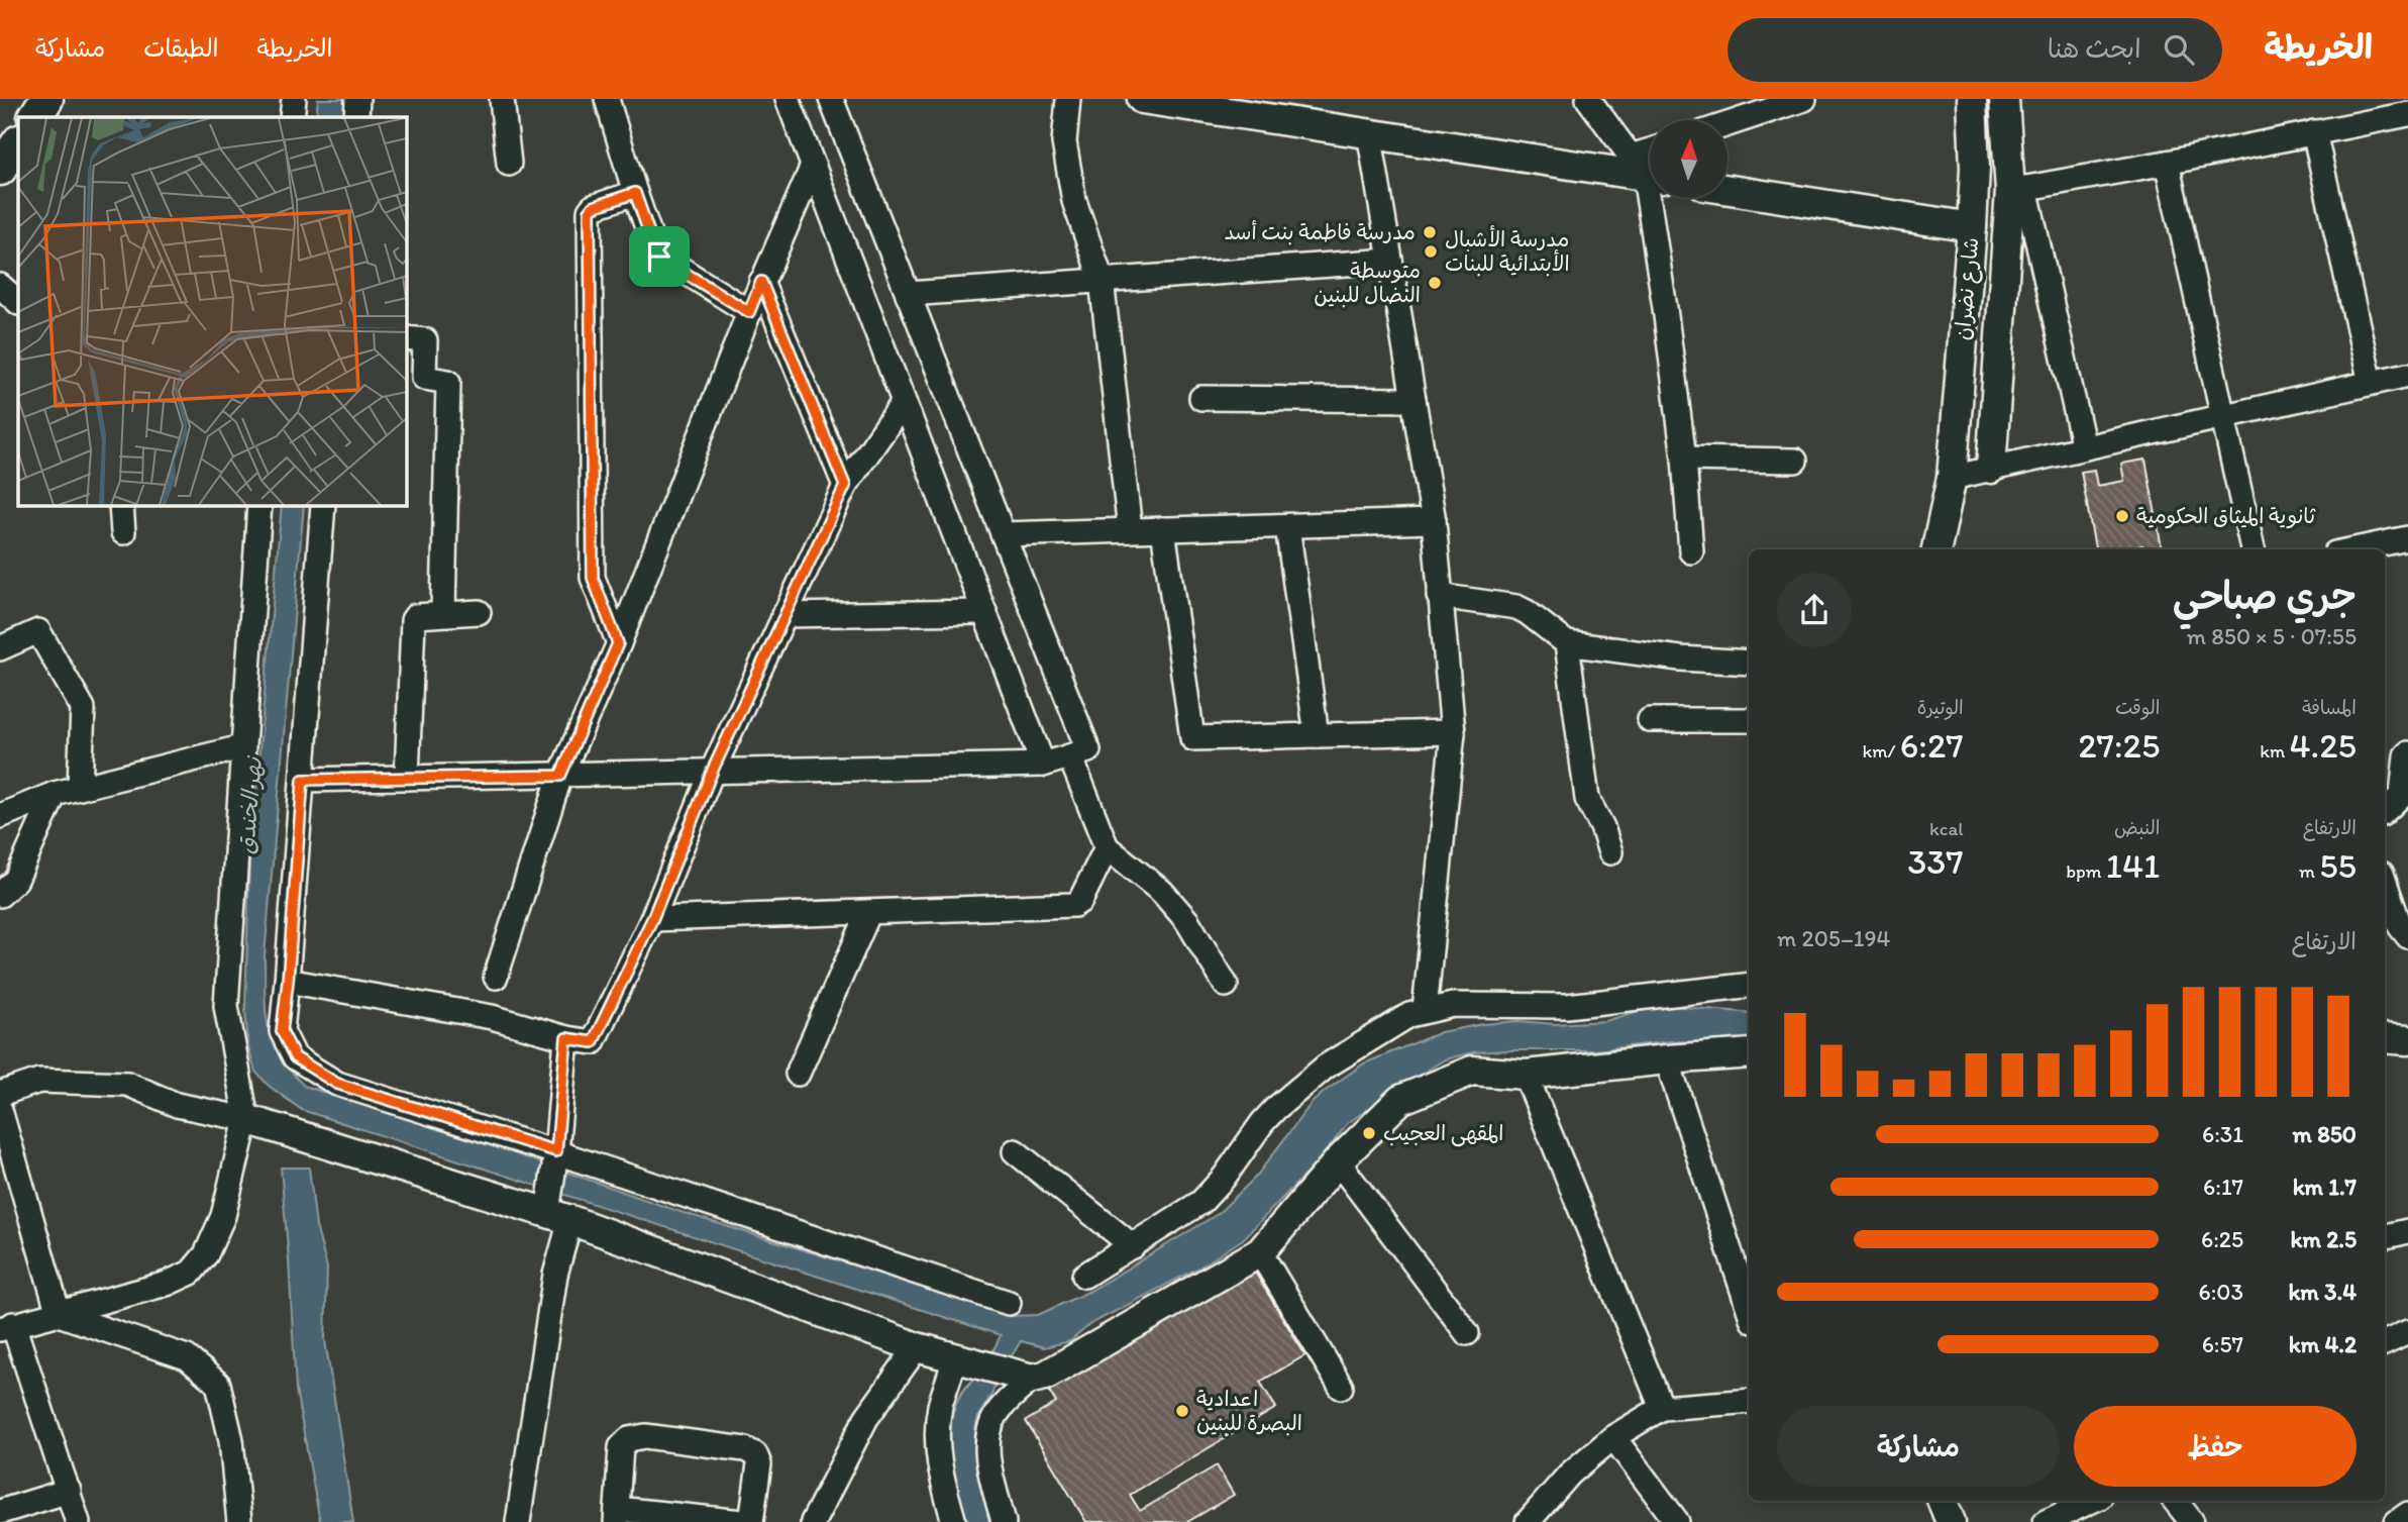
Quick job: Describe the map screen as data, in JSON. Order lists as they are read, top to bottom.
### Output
{
  "streets": {
    "street": ["شارع نضران"]
  },
  "water": ["نهر الخندق"],
  "places": [
    "مدرسة فاطمة بنت أسد",
    "مدرسة الأشبال الأبتدائية للبنات",
    "متوسطة النضال للبنين",
    "ثانوية الميثاق الحكومية",
    "المقهى العجيب",
    "اعدادية البصرة للبنين"
  ],
  "north": "top",
  "page": {
    "header": "الخريطة",
    "search": "ابحث هنا",
    "nav": ["الخريطة", "الطبقات", "مشاركة"],
    "heading": ["جري صباحي", "07:55 · 5 × 850 m"],
    "stats": [
      ["المسافة", "4.25 km"],
      ["الوقت", "27:25"],
      ["الوتيرة", "6:27 /km"],
      ["الارتفاع", "55 m"],
      ["النبض", "141 bpm"],
      ["kcal", "337"]
    ],
    "chart": ["الارتفاع", "194–205 m"],
    "list": [
      {
        "name": "850 m",
        "note": "6:31"
      },
      {
        "name": "1.7 km",
        "note": "6:17"
      },
      {
        "name": "2.5 km",
        "note": "6:25"
      },
      {
        "name": "3.4 km",
        "note": "6:03"
      },
      {
        "name": "4.2 km",
        "note": "6:57"
      }
    ],
    "buttons": ["حفظ", "مشاركة"]
  }
}
